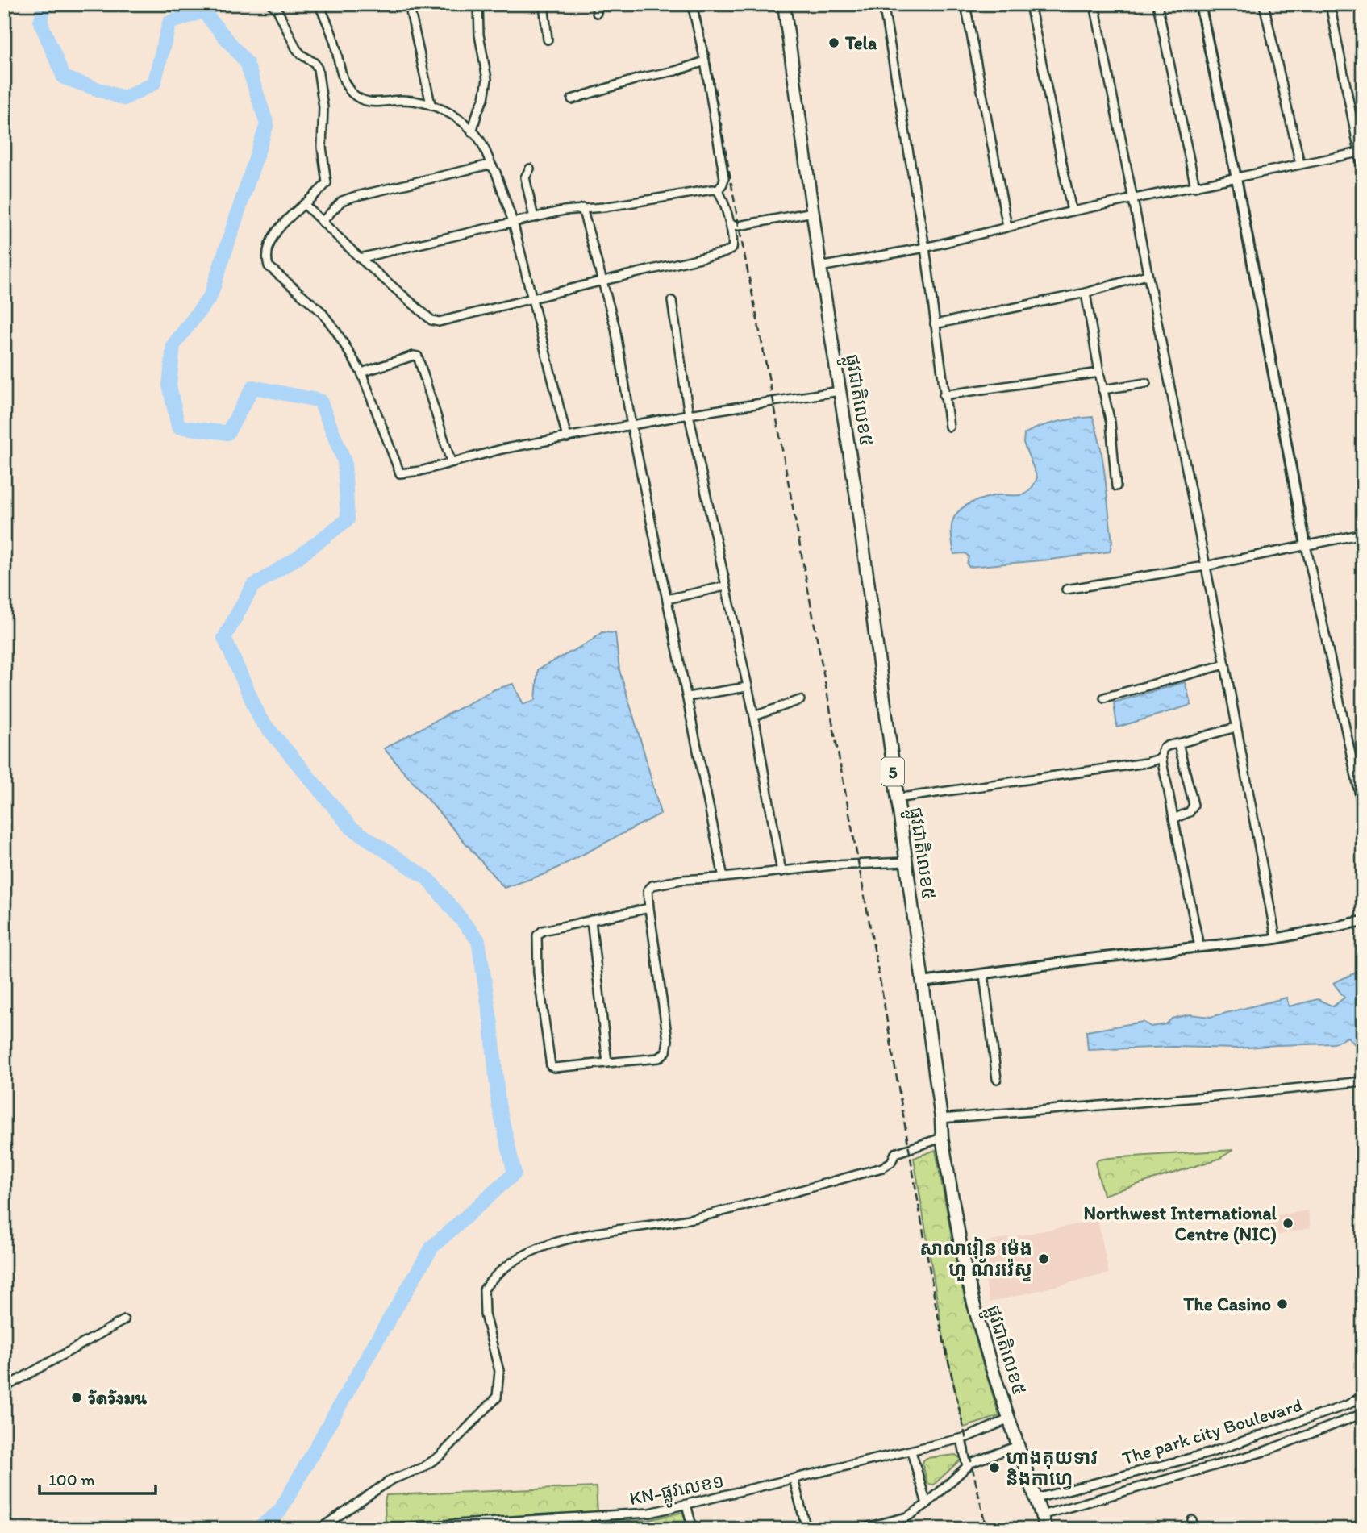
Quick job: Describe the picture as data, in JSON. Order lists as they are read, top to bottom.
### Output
{
  "streets": {
    "highway": ["ផ្លូវជាតិលេខ៥", "5"],
    "street": ["The park city Boulevard", "KN-ផ្លូវលេខ១"]
  },
  "crossings": [
    ["ផ្លូវជាតិលេខ៥", "The park city Boulevard"],
    ["ផ្លូវជាតិលេខ៥", "KN-ផ្លូវលេខ១"]
  ],
  "places": [
    "Tela",
    "Northwest International Centre (NIC)",
    "សាលារៀន ម៉េង ហួ ណ័រវ៉េស្ទ",
    "The Casino",
    "วัดวังมน",
    "ហាងគុយទាវ និងកាហ្វេ"
  ],
  "scale_bar": "100 m"
}
